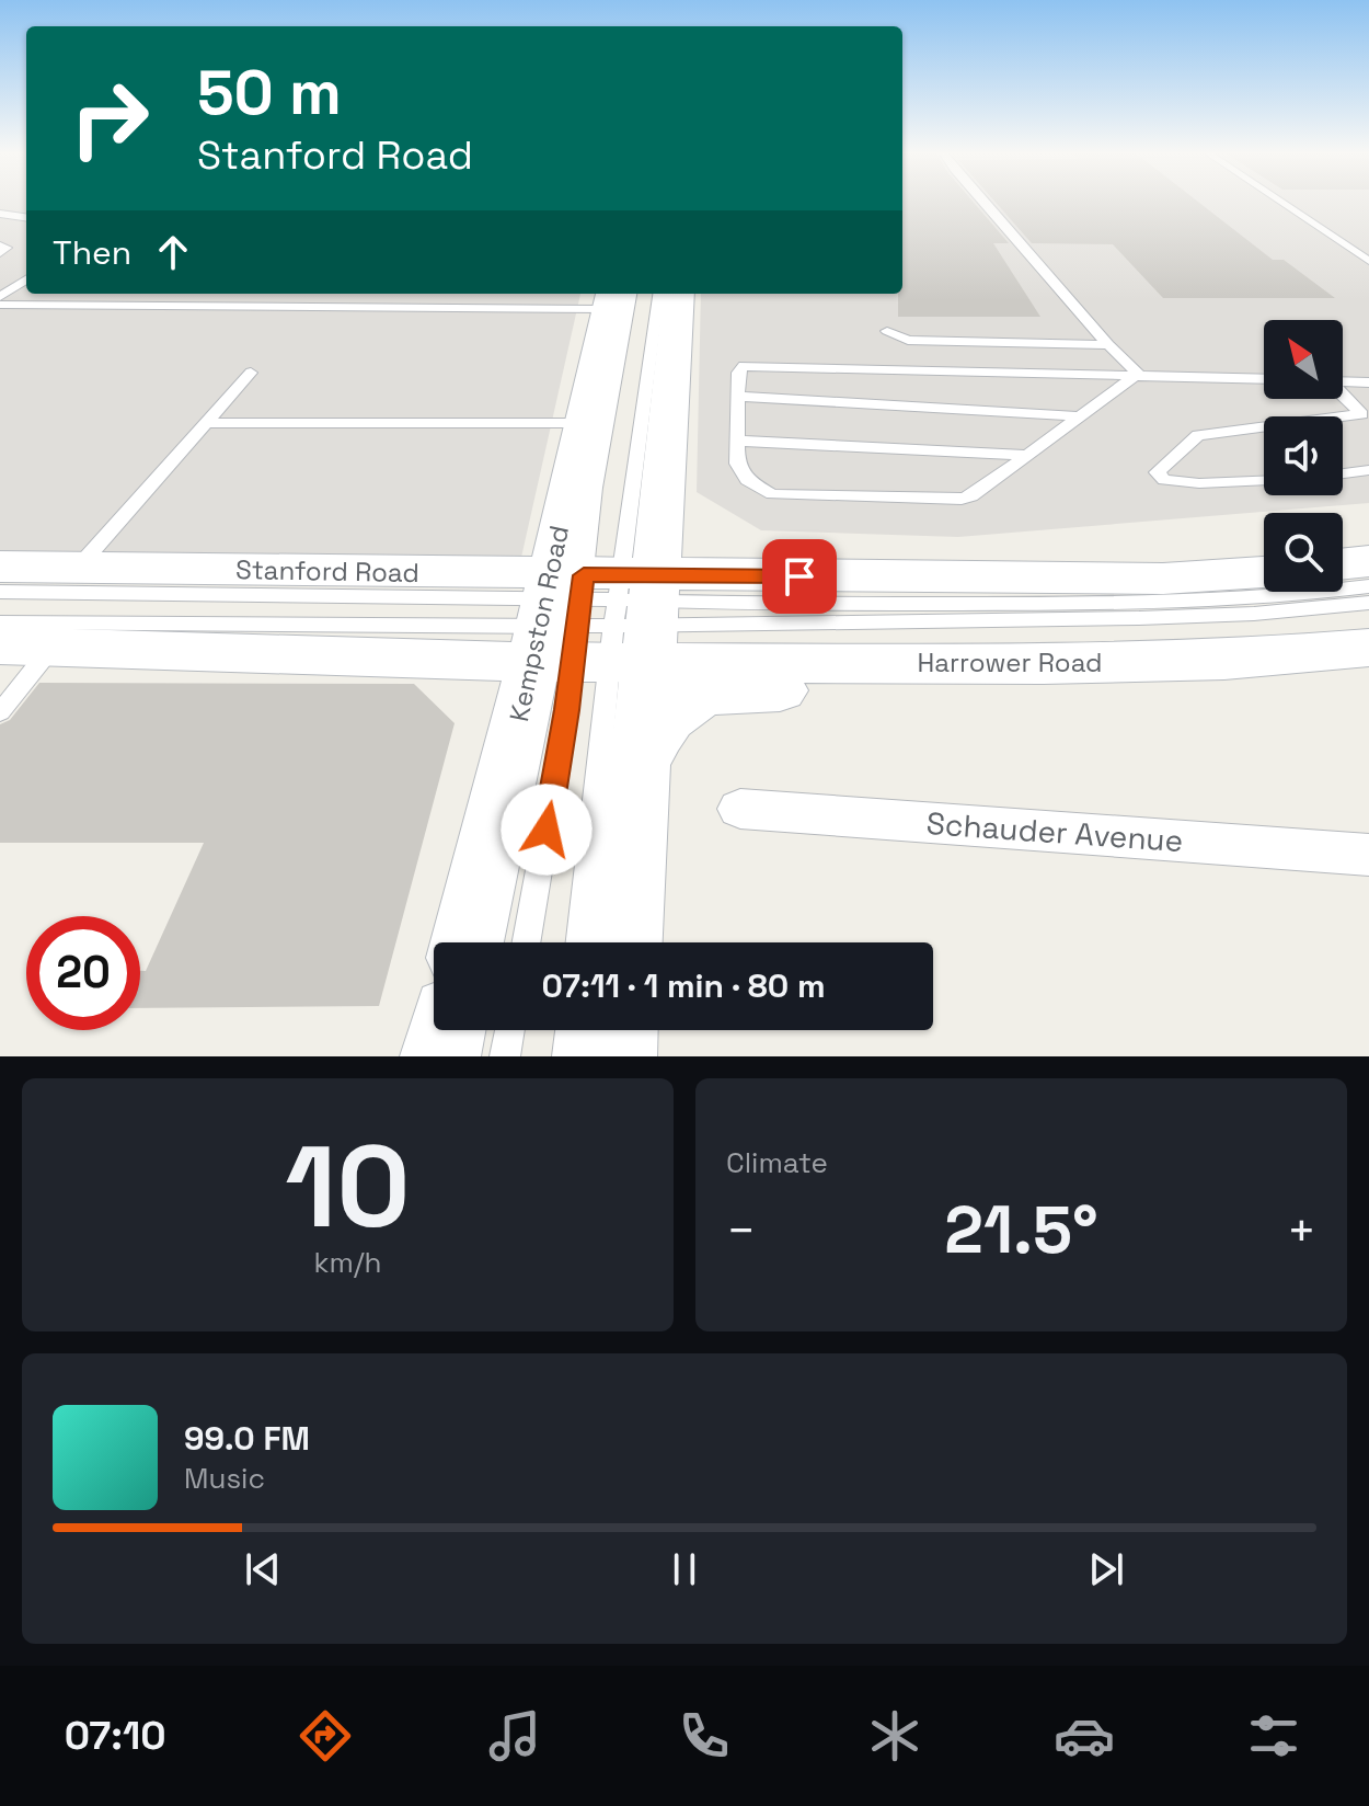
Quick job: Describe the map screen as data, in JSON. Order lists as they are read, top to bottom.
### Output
{
  "streets": {
    "main road": ["Stanford Road", "Kempston Road", "Harrower Road"],
    "street": ["Schauder Avenue"]
  },
  "crossings": [
    ["Stanford Road", "Kempston Road"],
    ["Stanford Road", "Harrower Road"],
    ["Kempston Road", "Harrower Road"]
  ],
  "north": "top left",
  "page": {
    "turn": ["50 m", "Stanford Road"],
    "then": "Then",
    "limit": "20",
    "trip": "07:11 · 1 min · 80 m",
    "tile": [
      ["10", "km/h"],
      "Climate"
    ],
    "heat": ["−", "21.5°", "+"],
    "song": ["99.0 FM", "Music"],
    "tabs": "07:10"
  }
}
